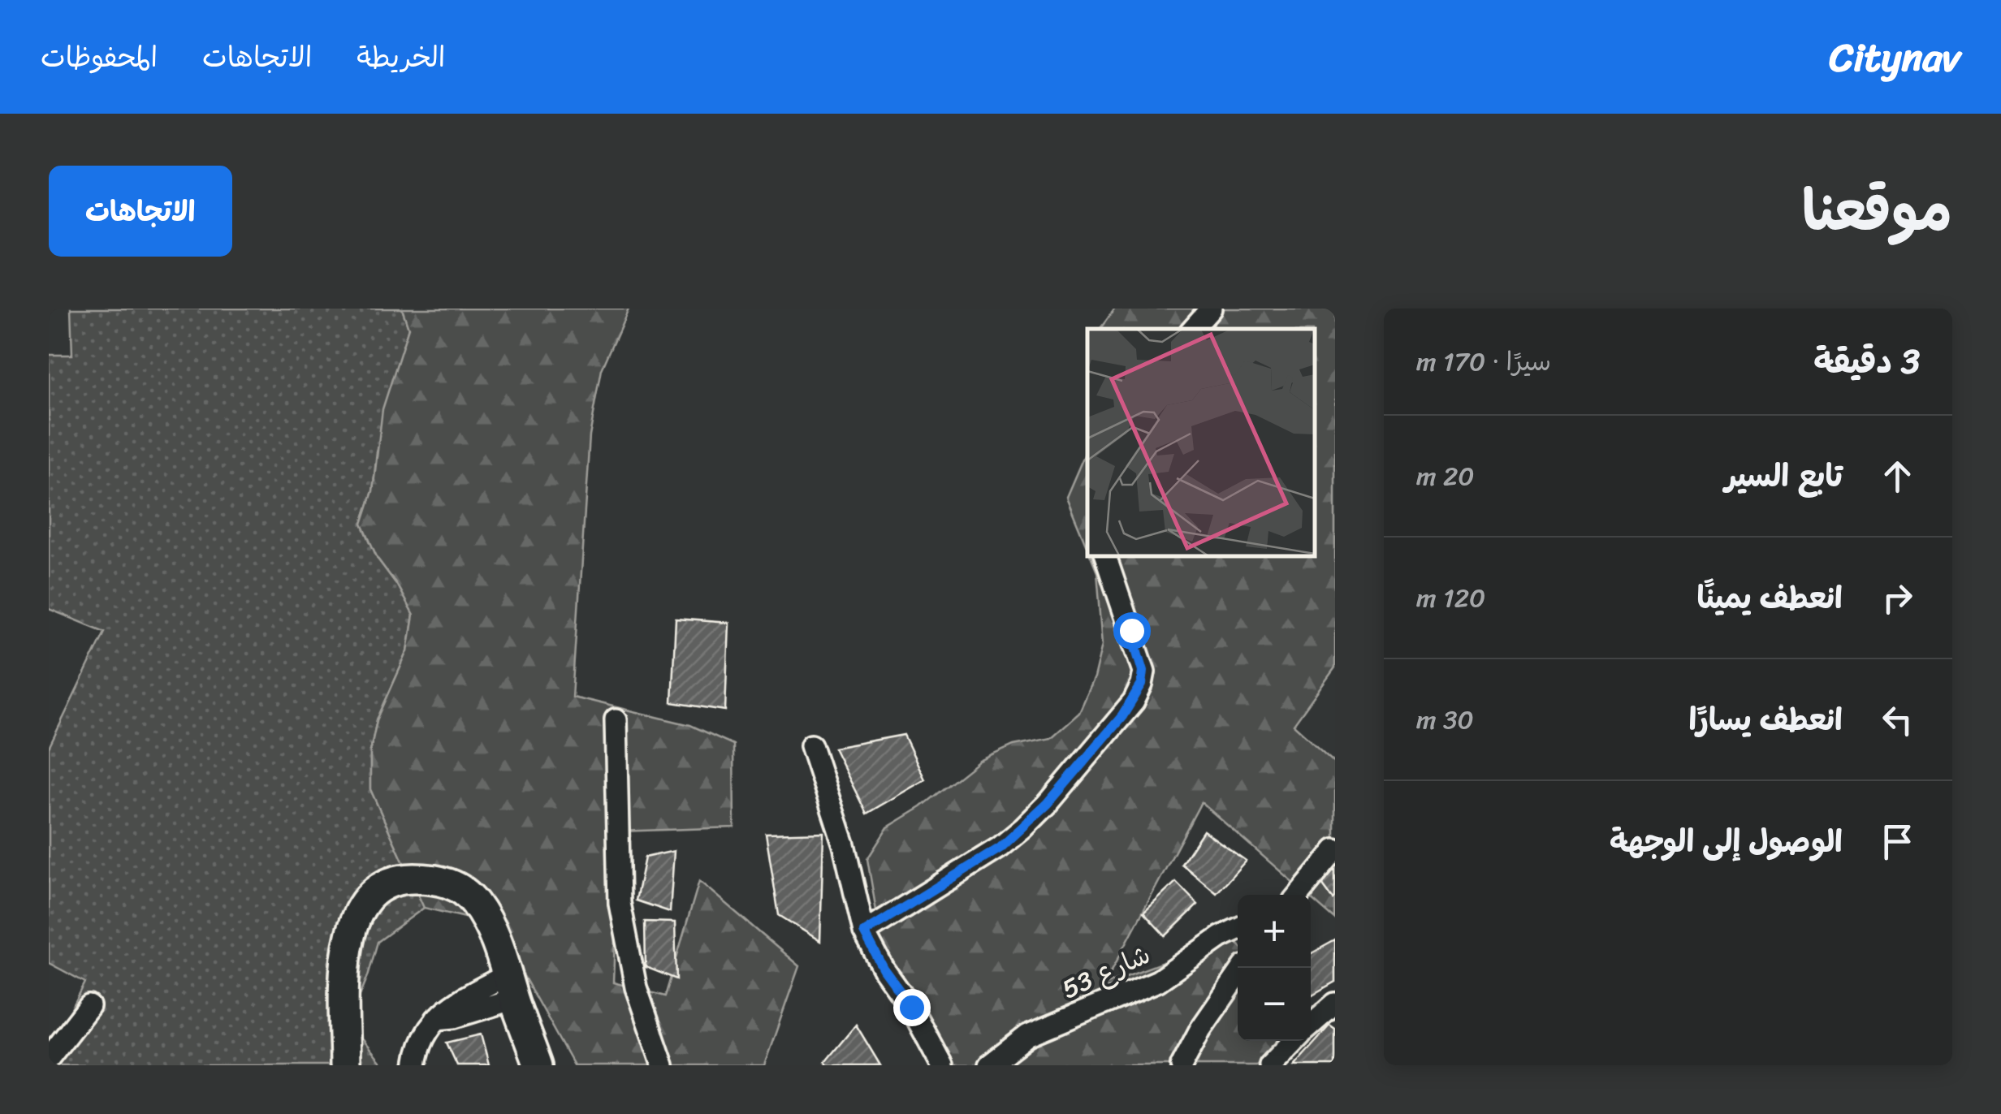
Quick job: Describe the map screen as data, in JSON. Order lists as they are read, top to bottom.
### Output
{
  "streets": {
    "street": ["شارع 53"]
  },
  "page": {
    "header": "Citynav",
    "nav": ["الخريطة", "الاتجاهات", "المحفوظات"],
    "title": "موقعنا",
    "buttons": "الاتجاهات",
    "heading": ["3 دقيقة", "سيرًا · 170 m"],
    "list": [
      ["تابع السير", "20 m"],
      ["انعطف يمينًا", "120 m"],
      ["انعطف يسارًا", "30 m"],
      "الوصول إلى الوجهة"
    ],
    "map_buttons": ["+", "−"]
  }
}
